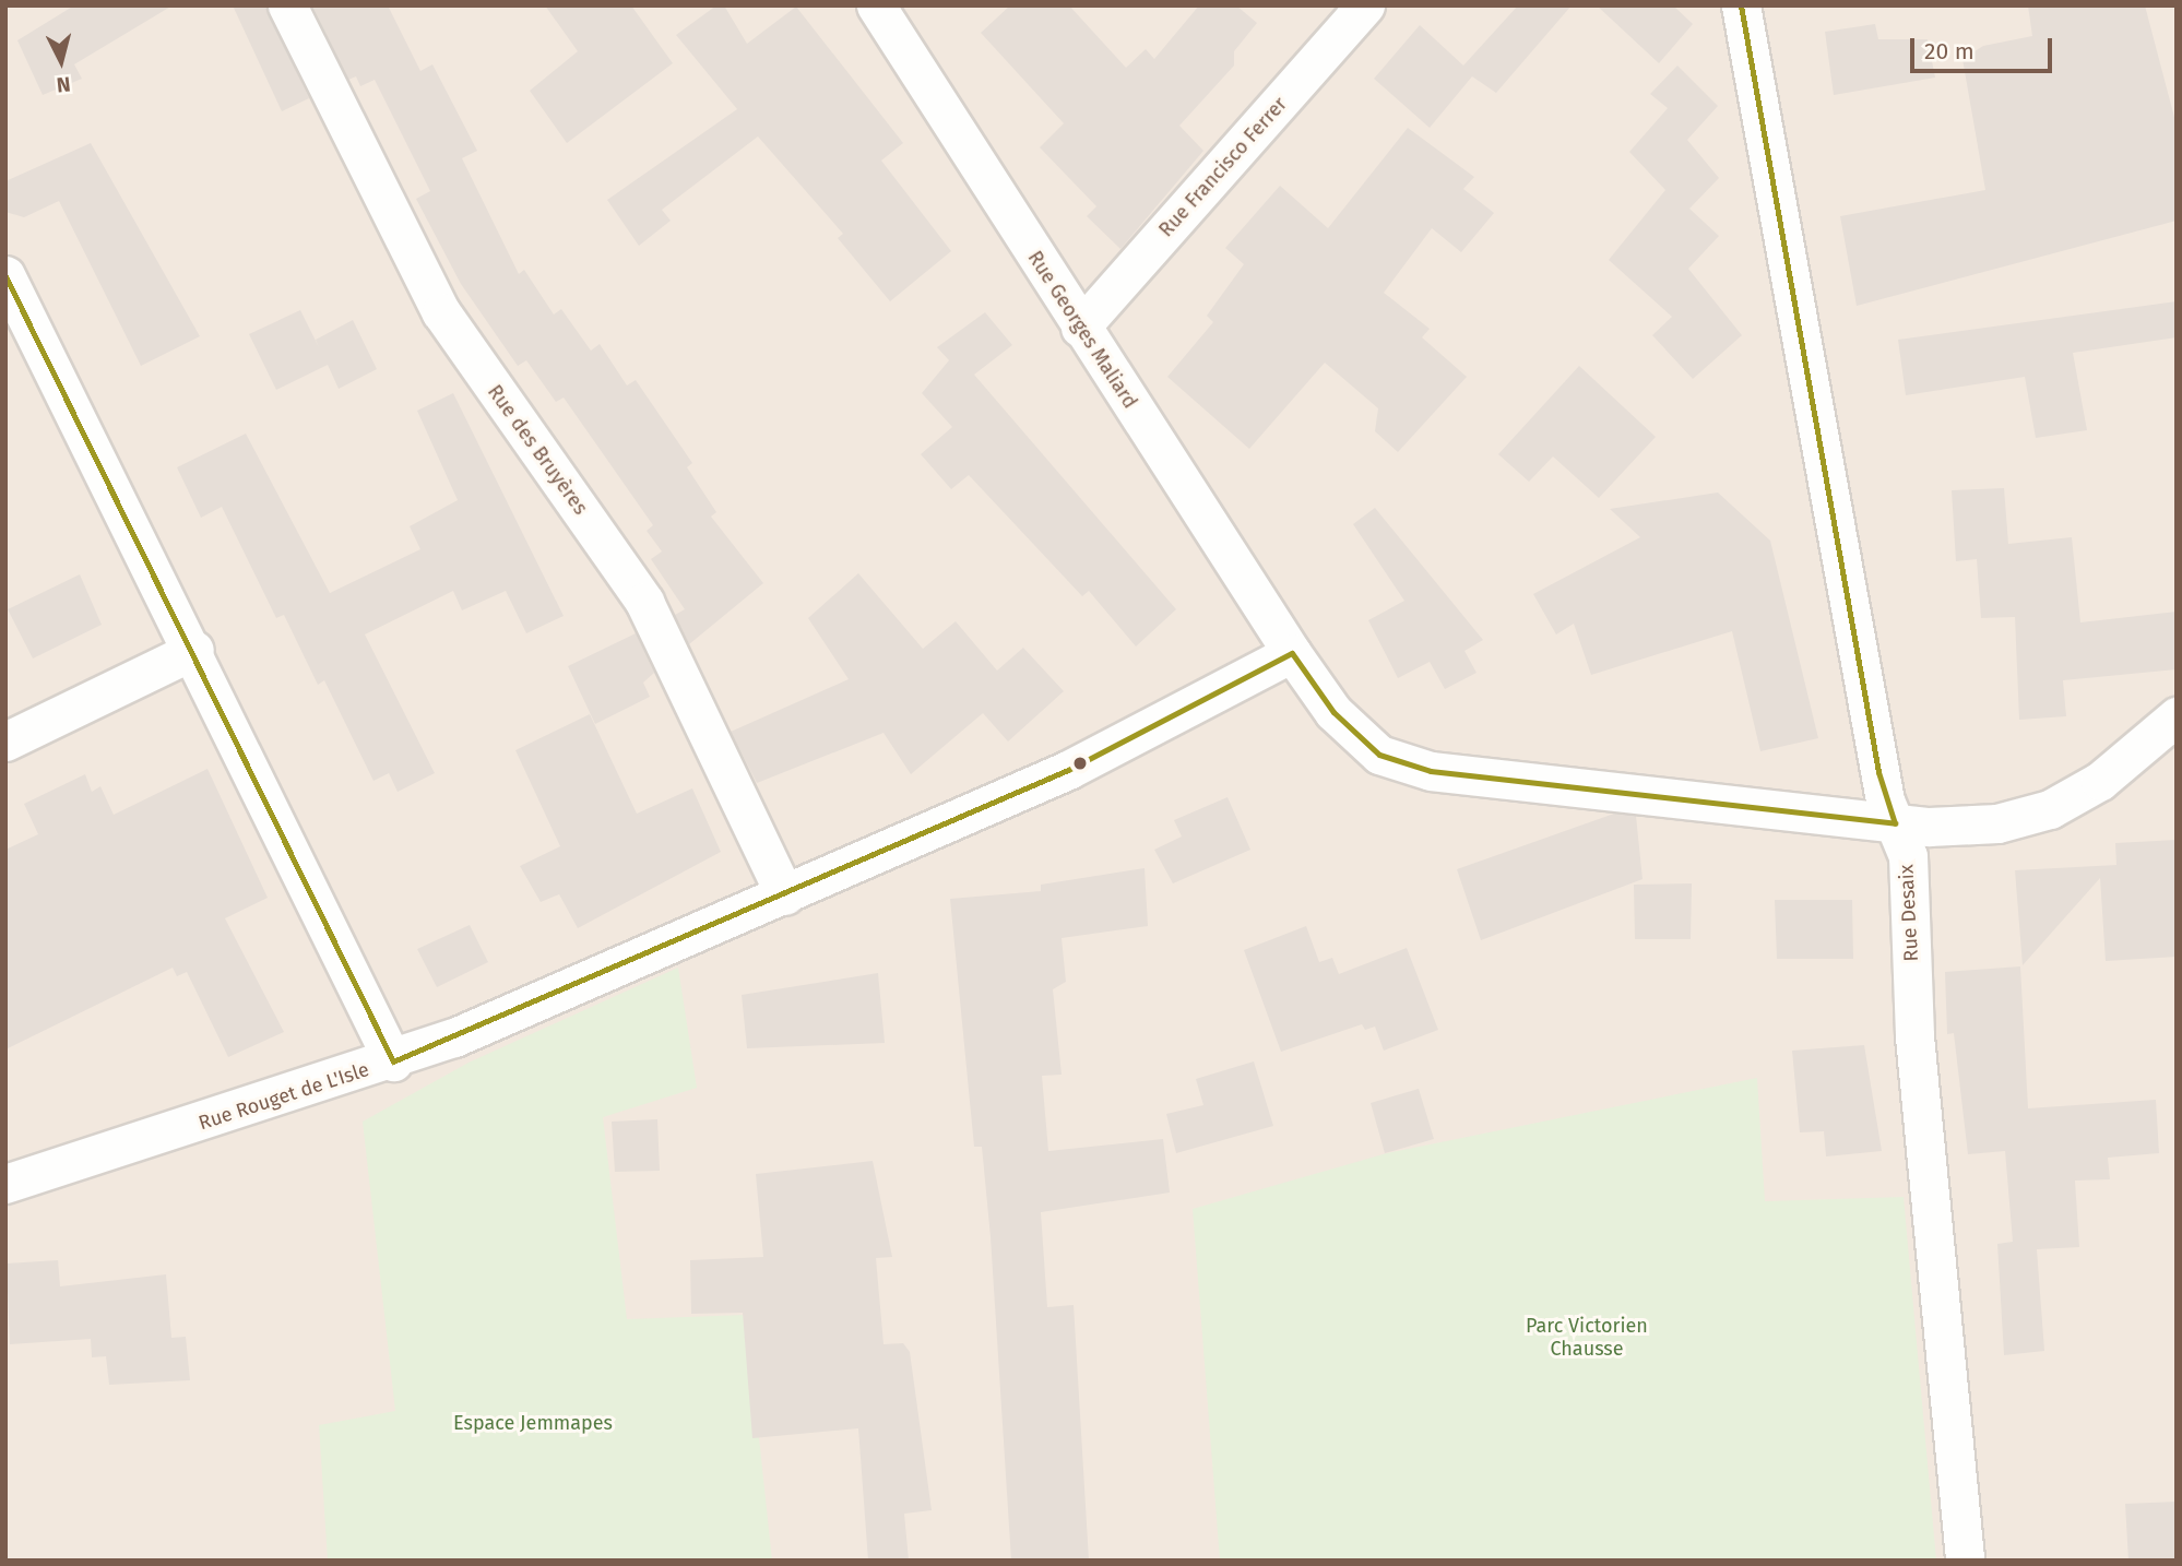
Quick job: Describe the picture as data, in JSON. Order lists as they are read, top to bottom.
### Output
{
  "streets": {
    "street": [
      "Rue Francisco Ferrer",
      "Rue Georges Maliard",
      "Rue des Bruyères",
      "Rue Desaix",
      "Rue Rouget de L'Isle"
    ]
  },
  "crossings": [
    ["Rue Francisco Ferrer", "Rue Georges Maliard"],
    ["Rue Georges Maliard", "Rue Rouget de L'Isle"],
    ["Rue des Bruyères", "Rue Rouget de L'Isle"]
  ],
  "parks": ["Parc Victorien Chausse", "Espace Jemmapes"],
  "lines": ["transit line N"],
  "scale_bar": "20 m",
  "north": "bottom"
}
